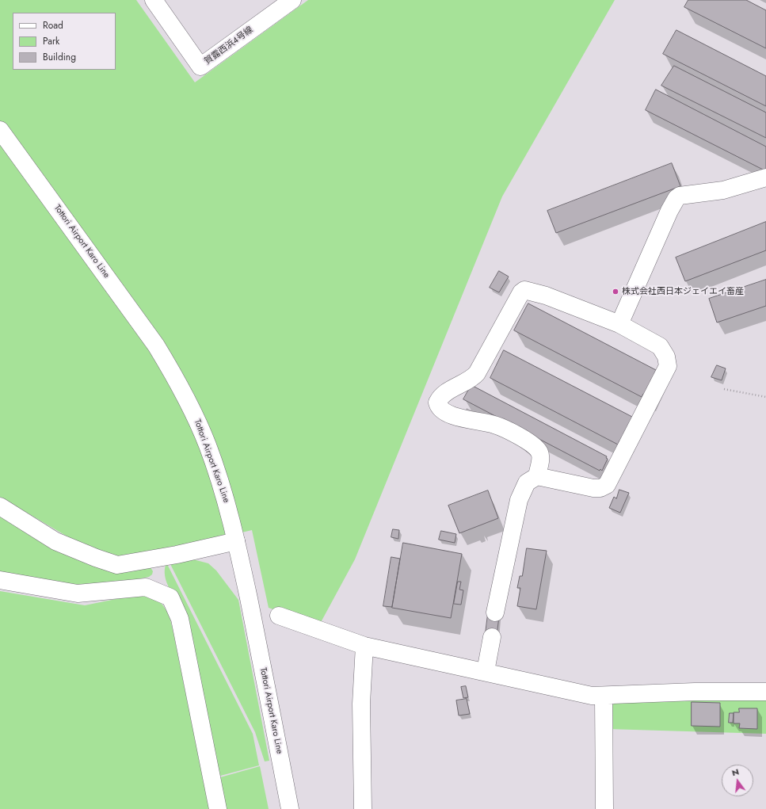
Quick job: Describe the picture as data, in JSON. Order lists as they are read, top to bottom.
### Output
{
  "streets": {
    "street": ["賀露西浜4号線", "Tottori Airport Karo Line"]
  },
  "places": ["株式会社西日本ジェイエイ畜産"],
  "legend": ["Road", "Park", "Building"],
  "north": "top"
}
